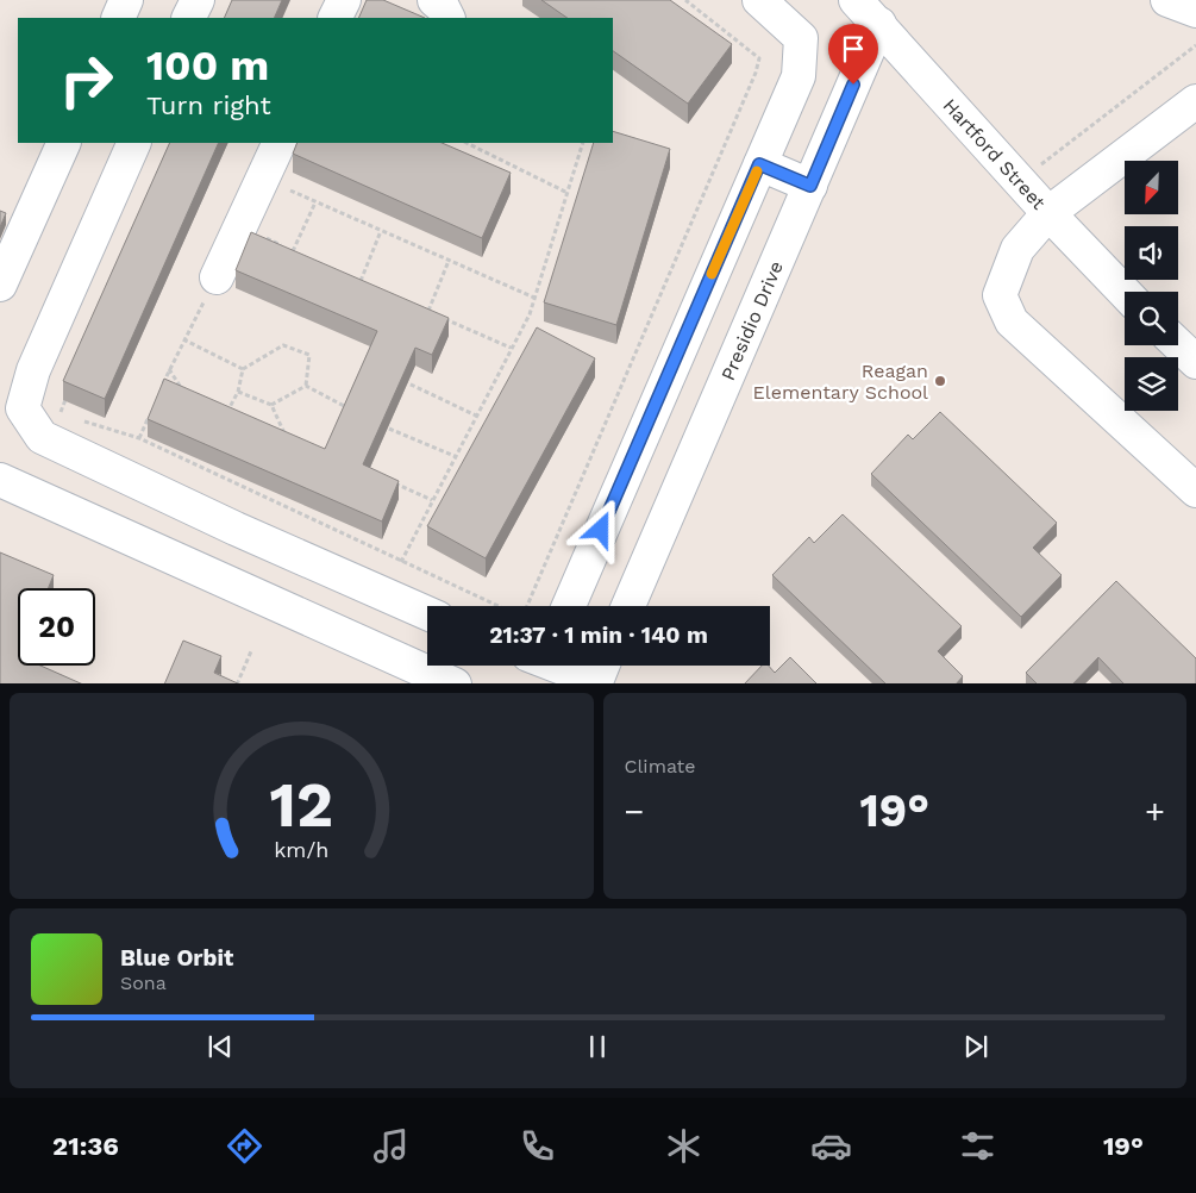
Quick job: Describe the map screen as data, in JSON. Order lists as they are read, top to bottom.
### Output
{
  "streets": {
    "street": ["Hartford Street", "Presidio Drive"]
  },
  "crossings": [
    ["Hartford Street", "Presidio Drive"]
  ],
  "places": ["Reagan Elementary School"],
  "north": "bottom left",
  "page": {
    "turn": ["100 m", "Turn right"],
    "limit": "20",
    "trip": "21:37 · 1 min · 140 m",
    "tile": "Climate",
    "heat": ["−", "19°", "+"],
    "song": ["Blue Orbit", "Sona"],
    "tabs": ["21:36", "19°"],
    "gauge": ["12", "km/h"]
  }
}
